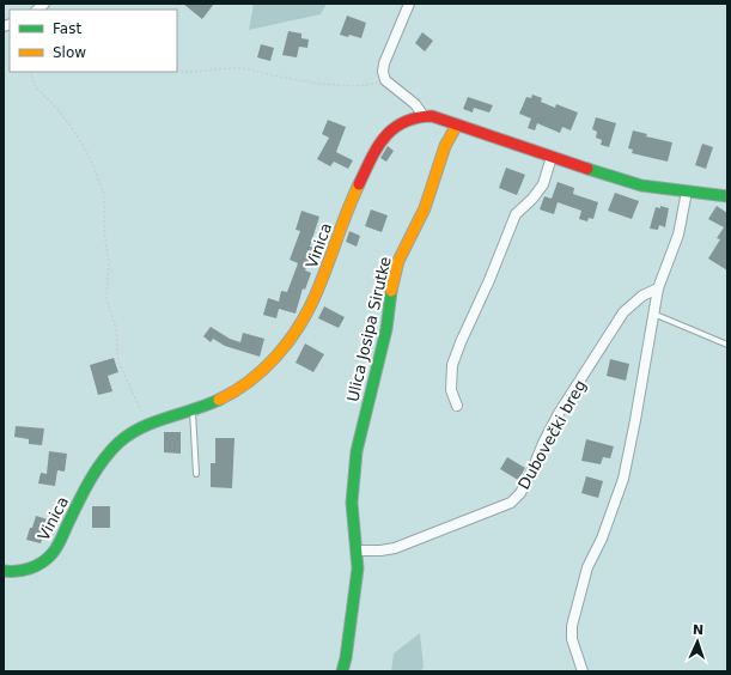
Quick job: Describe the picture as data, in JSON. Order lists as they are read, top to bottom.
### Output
{
  "streets": {
    "street": ["Vinica", "Ulica Josipa Sirutke", "Dubovečki breg"]
  },
  "crossings": [
    ["Ulica Josipa Sirutke", "Dubovečki breg"]
  ],
  "legend": ["Fast", "Slow"],
  "north": "top"
}
